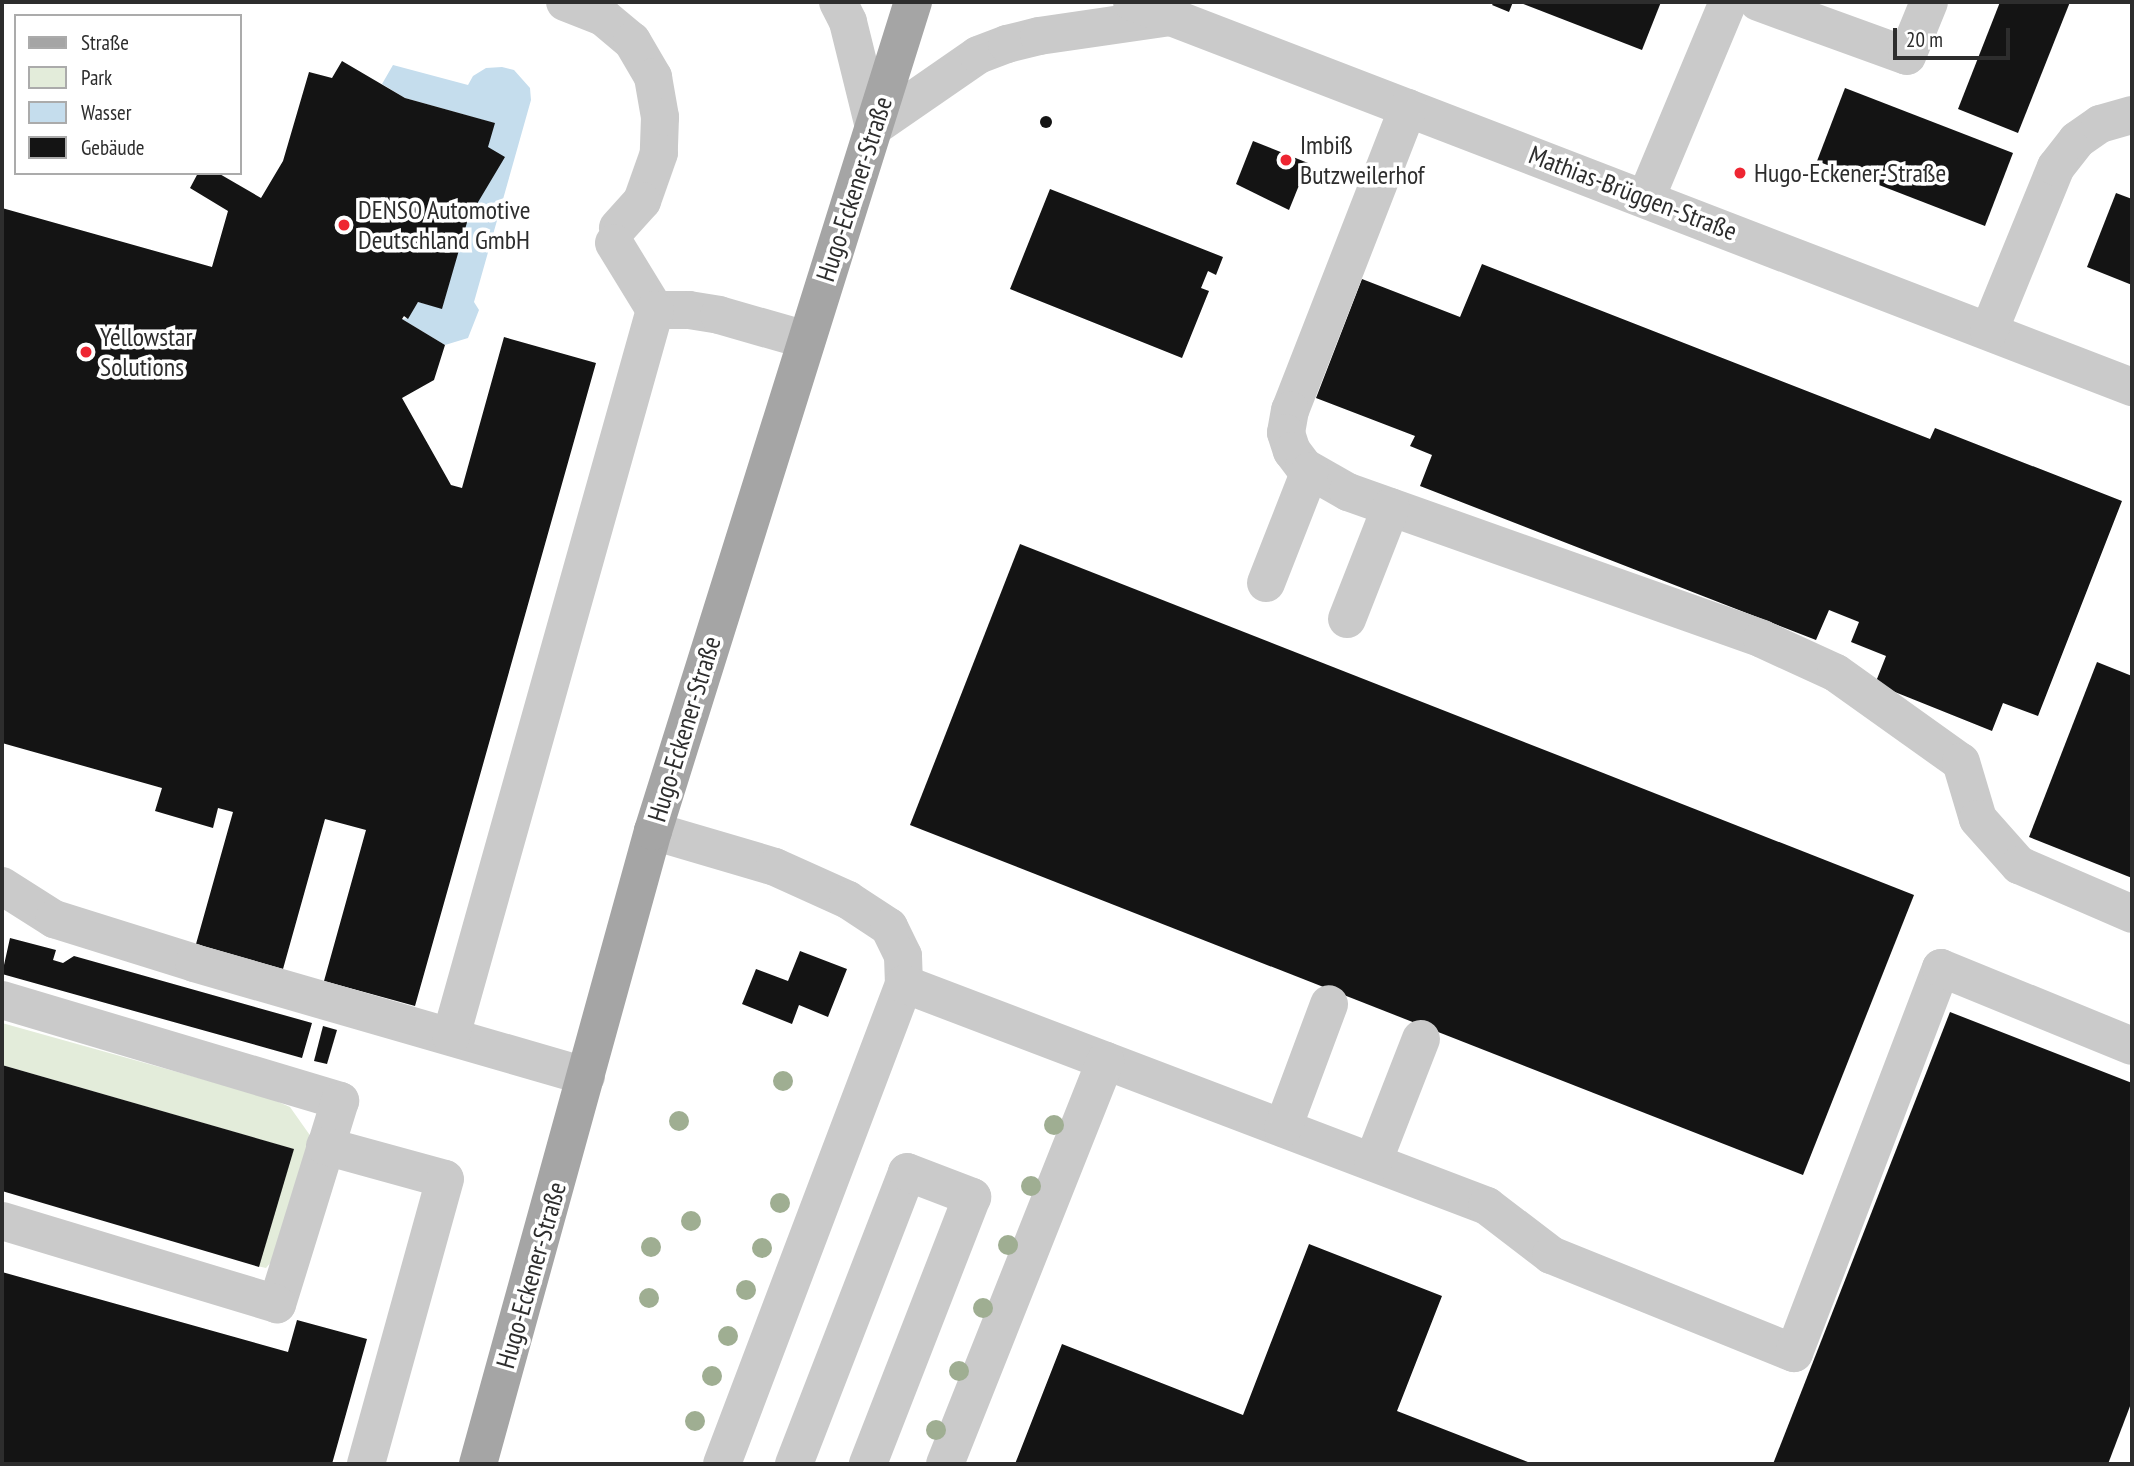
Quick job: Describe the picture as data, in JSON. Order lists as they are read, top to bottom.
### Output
{
  "streets": {
    "main road": ["Hugo-Eckener-Straße"],
    "street": ["Mathias-Brüggen-Straße"]
  },
  "places": [
    "Imbiß Butzweilerhof",
    "Hugo-Eckener-Straße",
    "DENSO Automotive Deutschland GmbH",
    "Yellowstar Solutions"
  ],
  "legend": [
    "Straße",
    "Park",
    "Wasser",
    "Gebäude"
  ],
  "scale_bar": "20 m"
}
